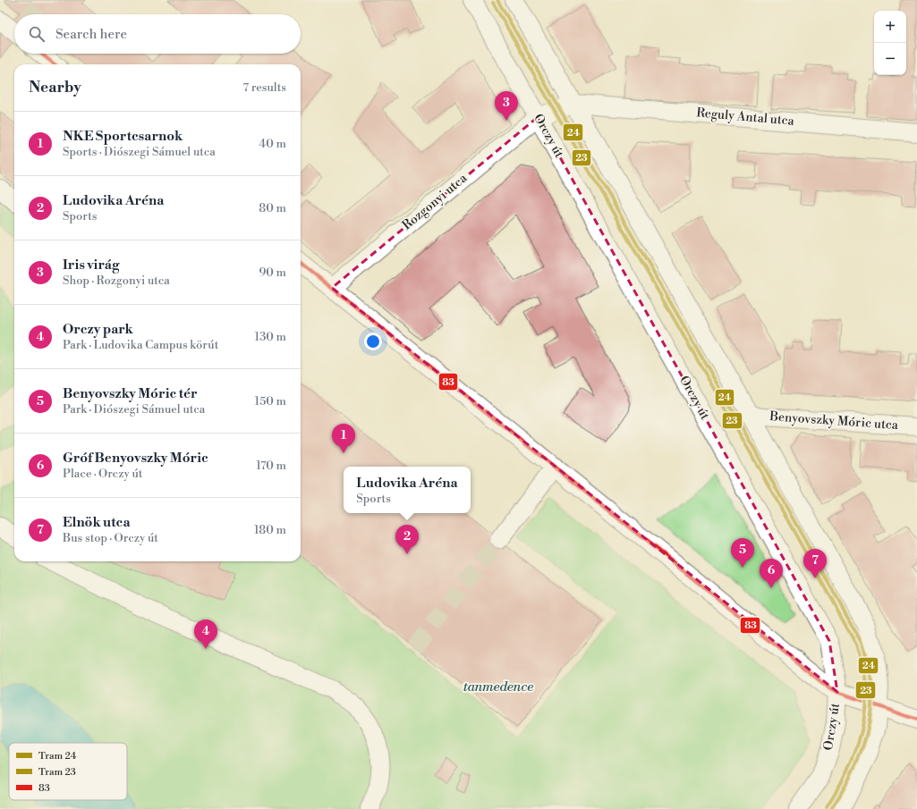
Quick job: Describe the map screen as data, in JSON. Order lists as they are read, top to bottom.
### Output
{
  "streets": {
    "street": [
      "Reguly Antal utca",
      "Orczy út",
      "Rozgonyi utca",
      "Benyovszky Móric utca"
    ]
  },
  "crossings": [
    ["Reguly Antal utca", "Rozgonyi utca"],
    ["Orczy út", "Rozgonyi utca"]
  ],
  "water": ["tanmedence"],
  "lines": ["tram line 24", "tram line 23", "transit line 83"],
  "legend": ["Tram 24", "Tram 23", "83"],
  "page": {
    "map_buttons": ["+", "−"],
    "search": "Search here",
    "heading": ["Nearby", "7 results"],
    "pins": [
      "3",
      "1",
      "2",
      "5",
      "7",
      "6",
      "4"
    ],
    "list": [
      {
        "mark": "1",
        "name": "NKE Sportcsarnok",
        "note": "Sports · Diószegi Sámuel utca",
        "value": "40 m"
      },
      {
        "mark": "2",
        "name": "Ludovika Aréna",
        "note": "Sports",
        "value": "80 m"
      },
      {
        "mark": "3",
        "name": "Iris virág",
        "note": "Shop · Rozgonyi utca",
        "value": "90 m"
      },
      {
        "mark": "4",
        "name": "Orczy park",
        "note": "Park · Ludovika Campus körút",
        "value": "130 m"
      },
      {
        "mark": "5",
        "name": "Benyovszky Móric tér",
        "note": "Park · Diószegi Sámuel utca",
        "value": "150 m"
      },
      {
        "mark": "6",
        "name": "Gróf Benyovszky Móric",
        "note": "Place · Orczy út",
        "value": "170 m"
      },
      {
        "mark": "7",
        "name": "Elnök utca",
        "note": "Bus stop · Orczy út",
        "value": "180 m"
      }
    ],
    "popup": ["Ludovika Aréna", "Sports"]
  }
}
